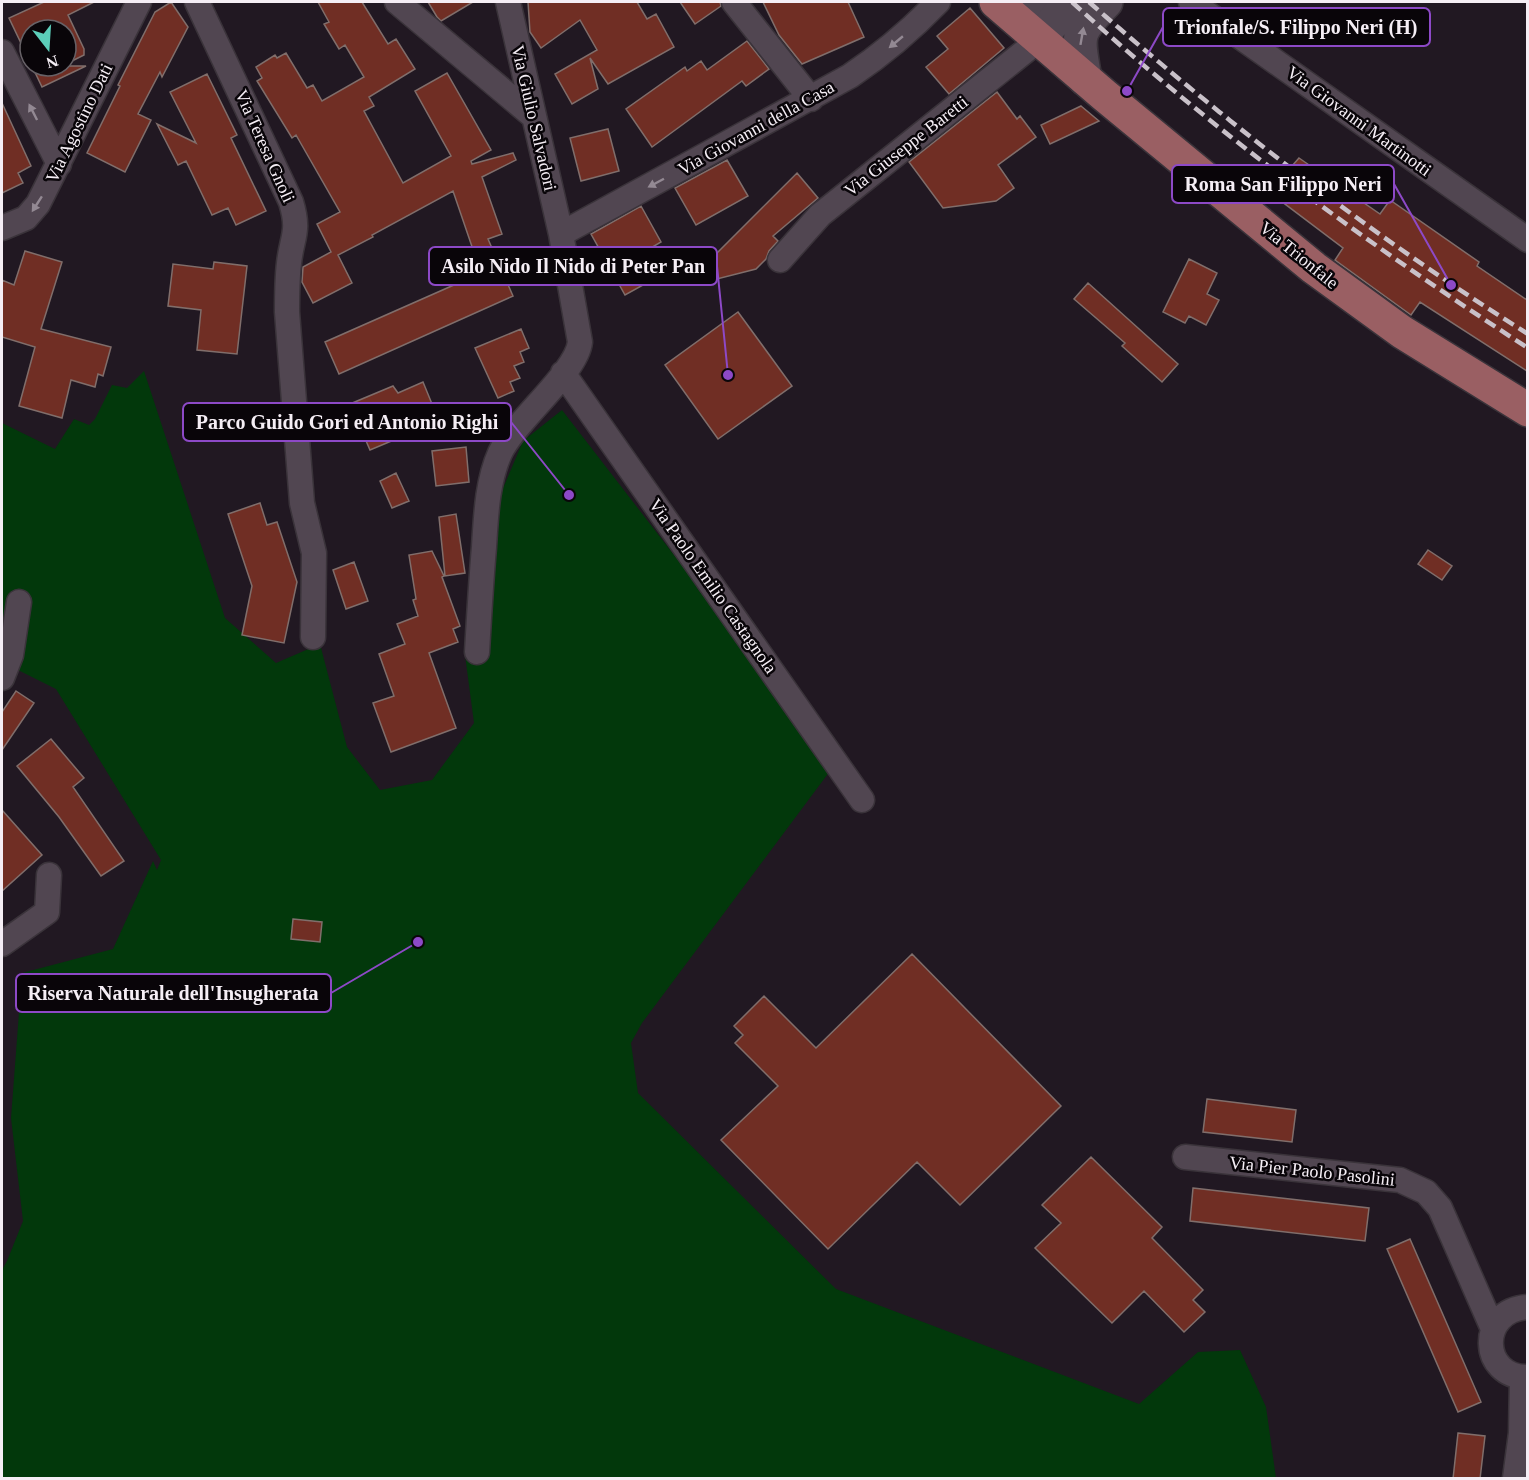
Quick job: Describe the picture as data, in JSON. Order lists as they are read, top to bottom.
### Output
{
  "streets": {
    "main road": ["Via Trionfale"],
    "street": [
      "Via Giulio Salvadori",
      "Via Giovanni Martinotti",
      "Via Agostino Dati",
      "Via Giovanni della Casa",
      "Via Teresa Gnoli",
      "Via Giuseppe Baretti",
      "Via Paolo Emilio Castagnola",
      "Via Pier Paolo Pasolini"
    ]
  },
  "crossings": [
    ["Via Giulio Salvadori", "Via Giovanni della Casa"],
    ["Via Giuseppe Baretti", "Via Trionfale"]
  ],
  "one_way": ["Via Giovanni della Casa"],
  "places": [
    "Trionfale/S. Filippo Neri (H)",
    "Roma San Filippo Neri",
    "Asilo Nido Il Nido di Peter Pan",
    "Parco Guido Gori ed Antonio Righi",
    "Riserva Naturale dell'Insugherata"
  ],
  "north": "bottom"
}
